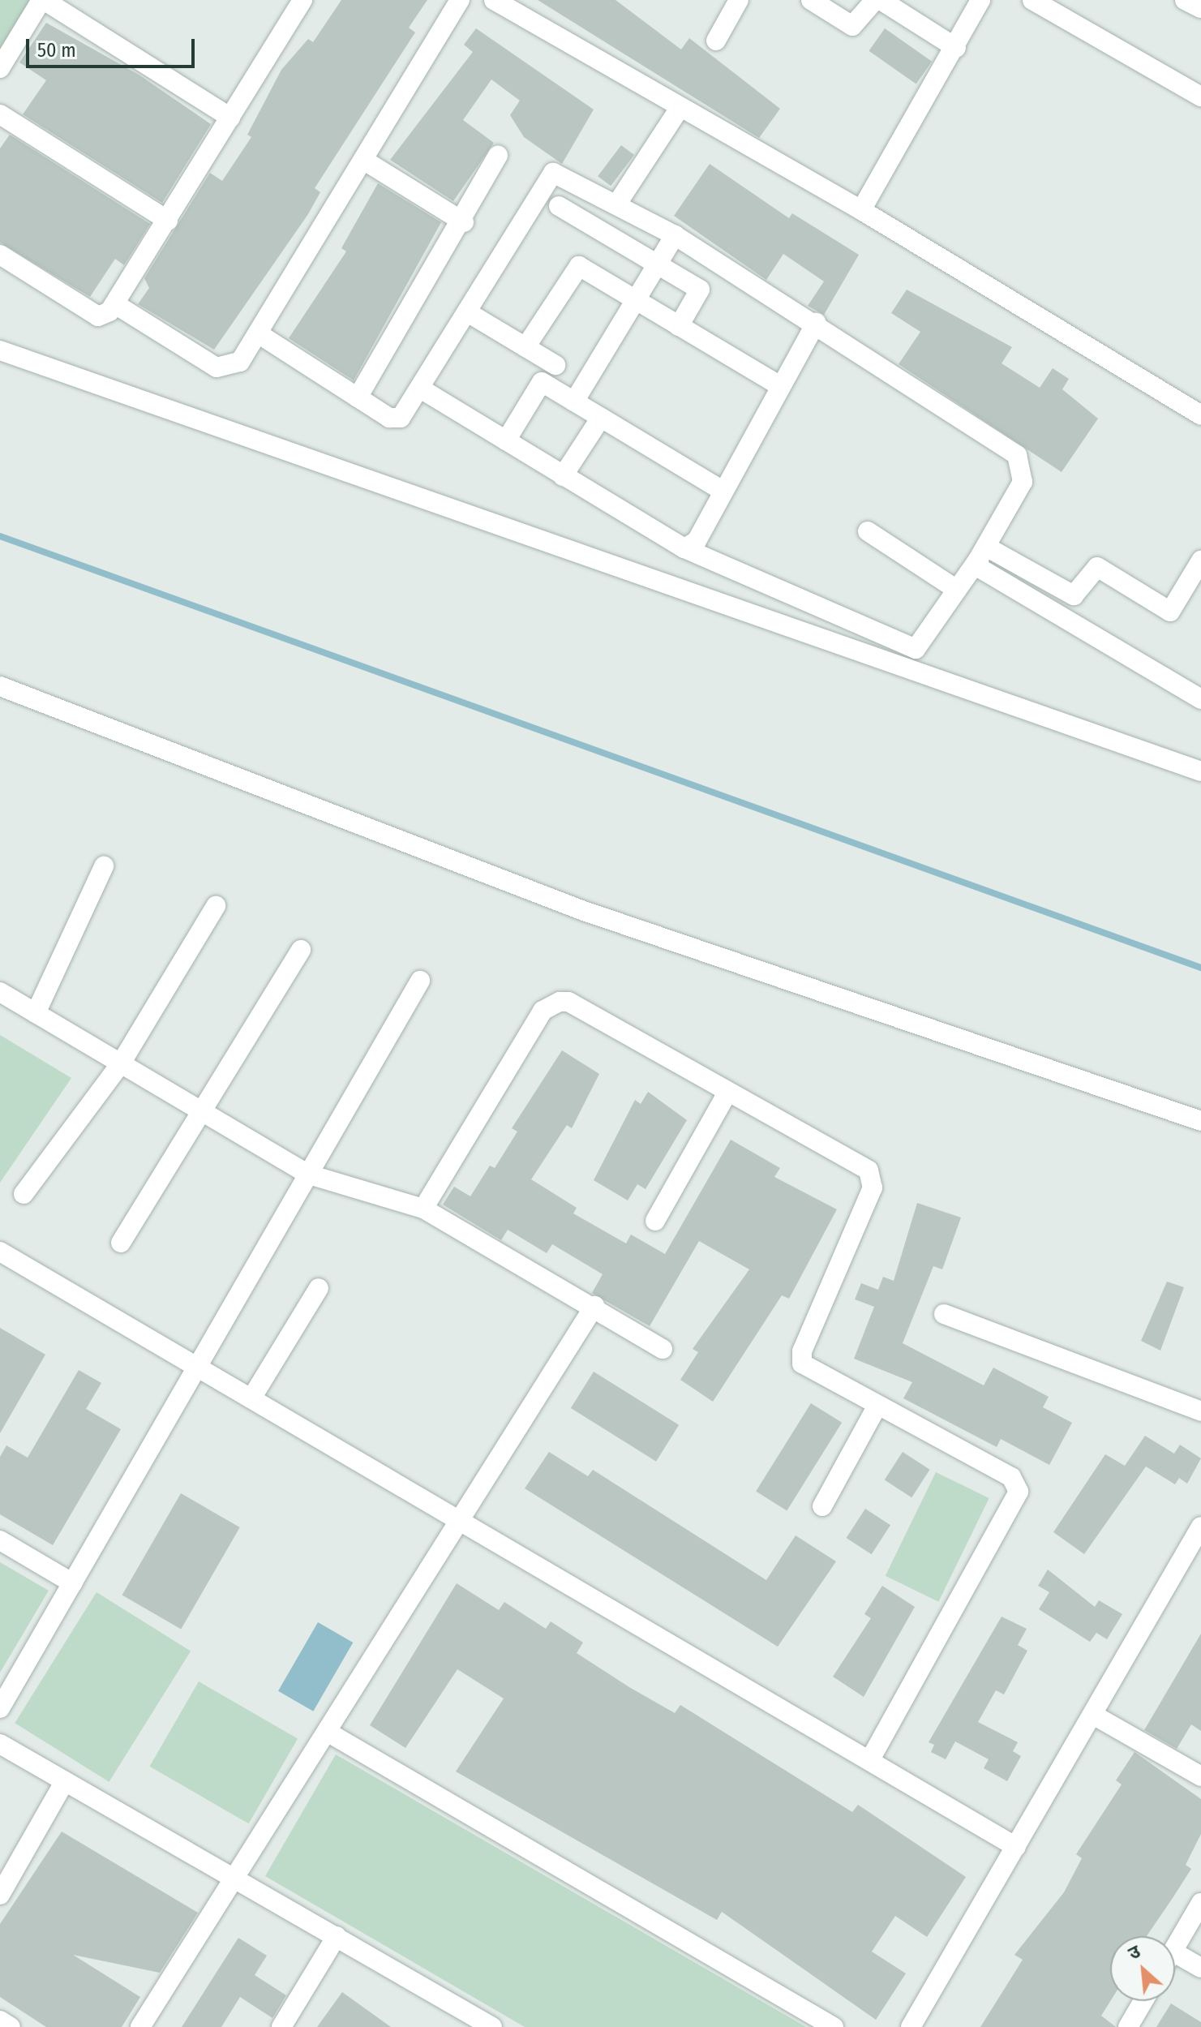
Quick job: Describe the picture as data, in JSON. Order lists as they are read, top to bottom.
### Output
{
  "scale_bar": "50 m",
  "north": "top left"
}
